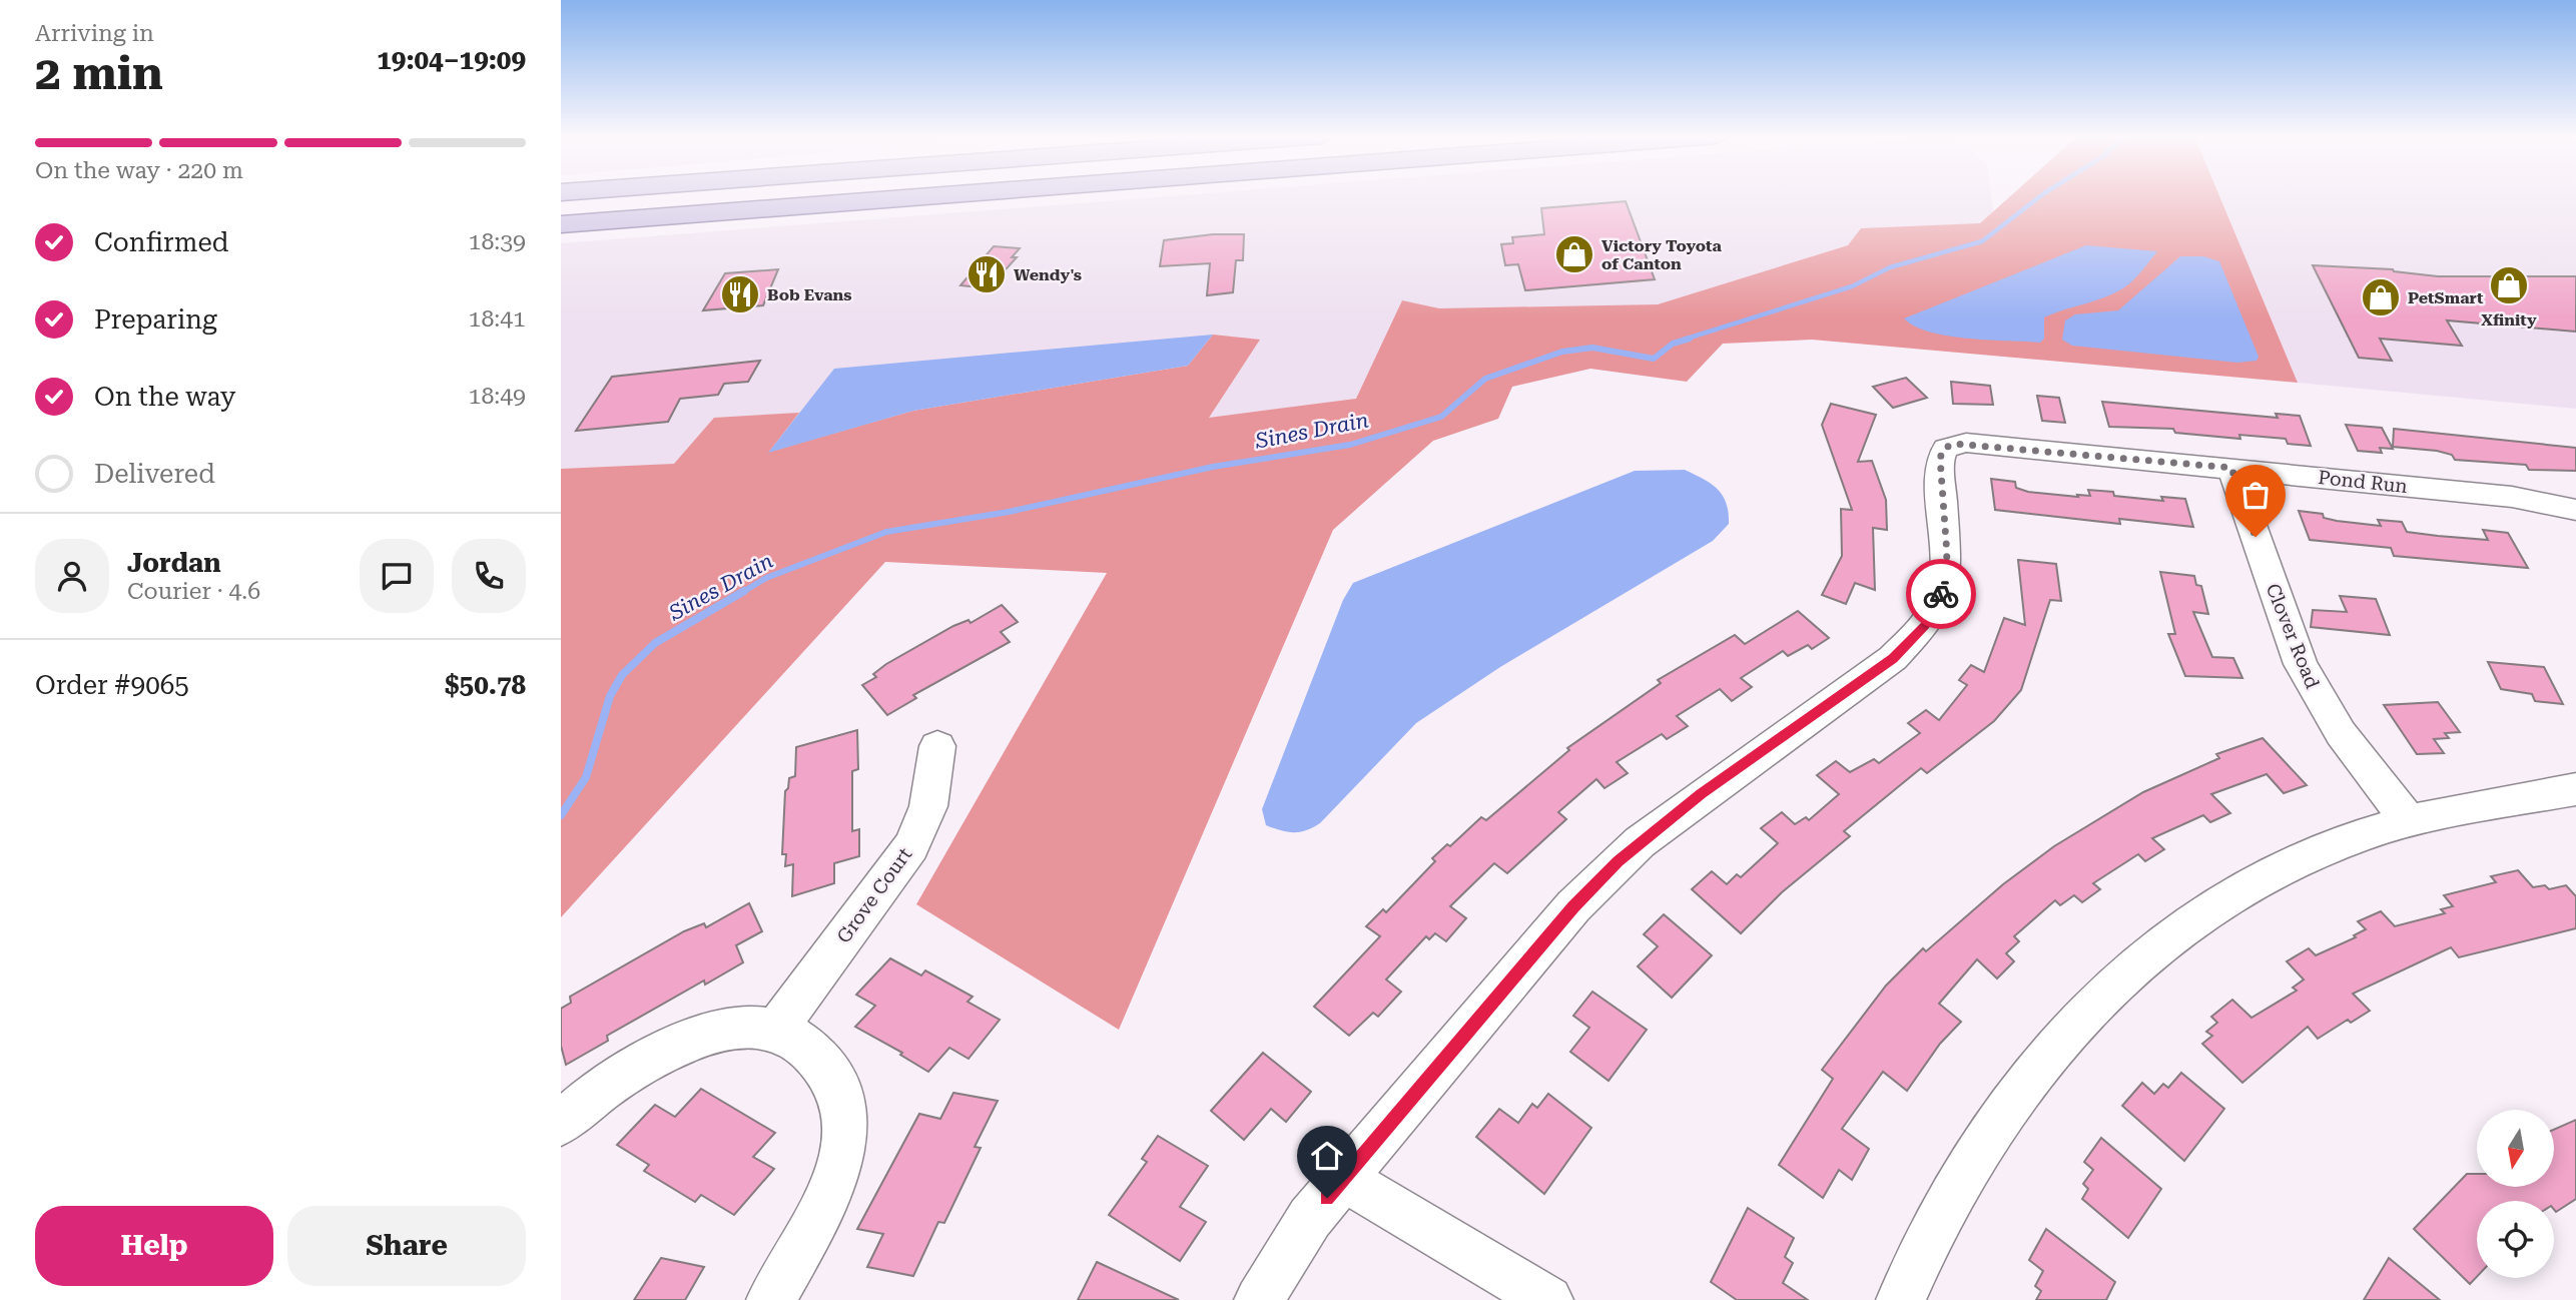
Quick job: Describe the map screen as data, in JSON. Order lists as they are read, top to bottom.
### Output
{
  "streets": {
    "street": ["Pond Run", "Clover Road", "Grove Court"]
  },
  "crossings": [
    ["Pond Run", "Clover Road"]
  ],
  "water": ["Sines Drain"],
  "places": {
    "shop": ["Victory Toyota of Canton", "Xfinity", "PetSmart"],
    "restaurant": ["Wendy's", "Bob Evans"]
  },
  "north": "bottom",
  "page": {
    "heading": ["2 min", "Arriving in", "19:04–19:09"],
    "panel": [
      "Jordan",
      "Courier · 4.6",
      "Order #9065",
      "$50.78"
    ],
    "bar": "On the way · 220 m",
    "list": [
      ["Confirmed", "18:39"],
      ["Preparing", "18:41"],
      ["On the way", "18:49"],
      "Delivered"
    ],
    "buttons": ["Help", "Share"]
  }
}
